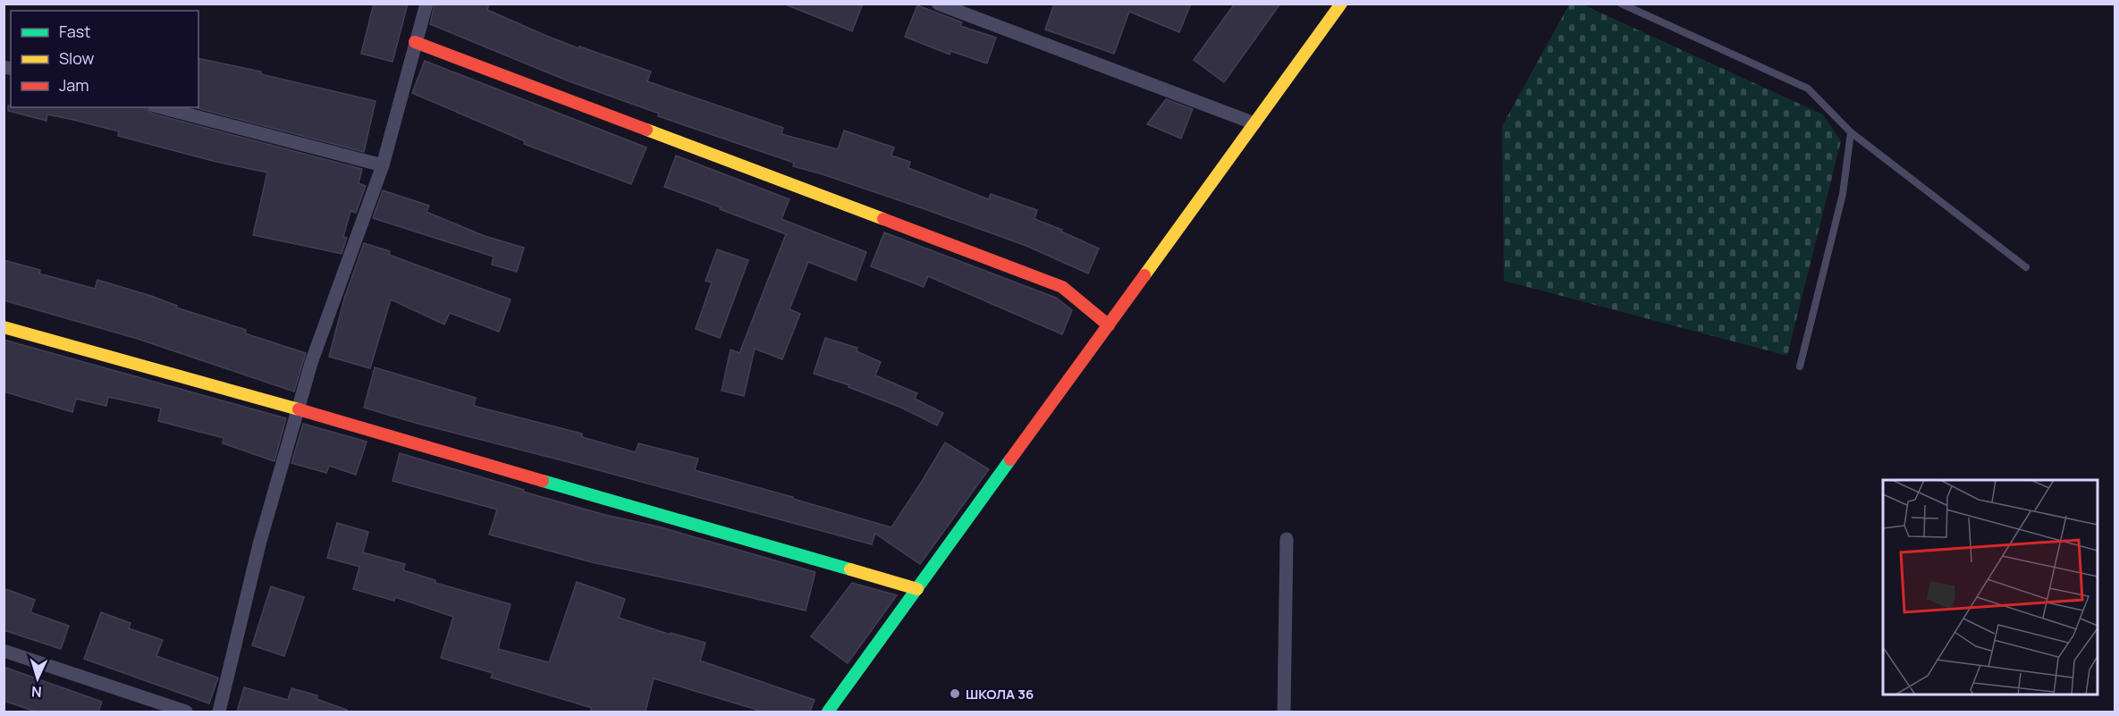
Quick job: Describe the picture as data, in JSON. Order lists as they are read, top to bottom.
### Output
{
  "places": ["ШКОЛА 36"],
  "legend": ["Fast", "Slow", "Jam"],
  "north": "bottom"
}
